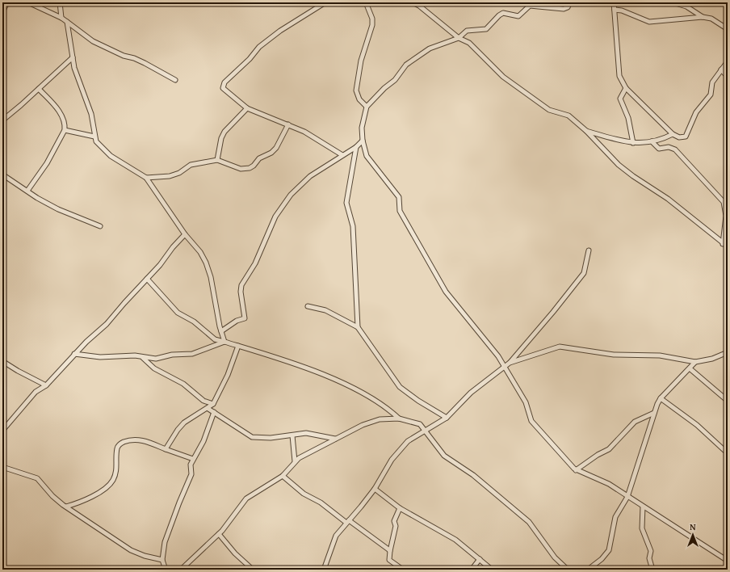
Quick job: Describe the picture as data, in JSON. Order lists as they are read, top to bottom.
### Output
{
  "north": "top"
}
